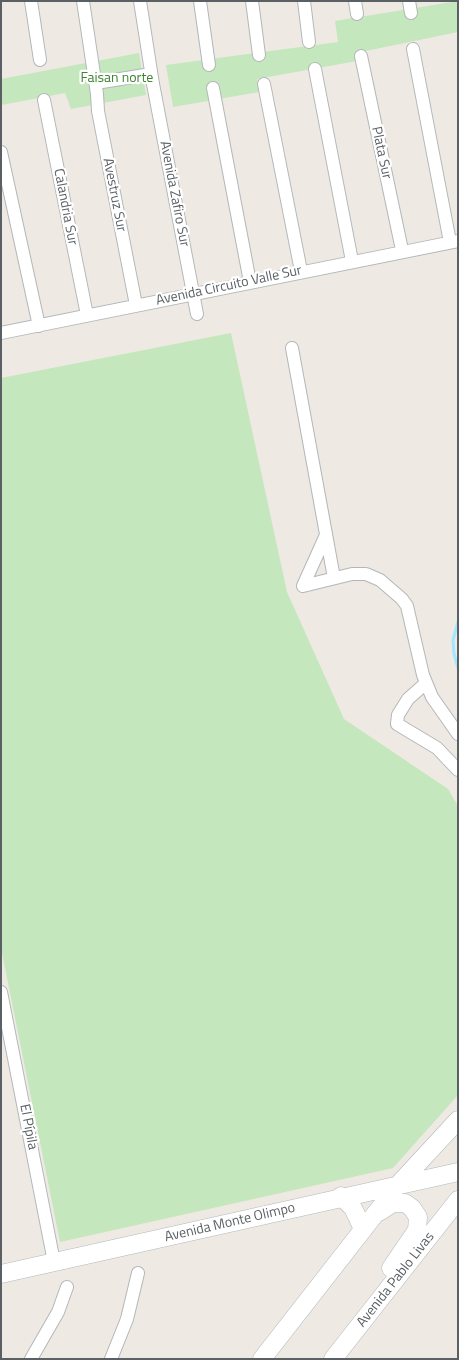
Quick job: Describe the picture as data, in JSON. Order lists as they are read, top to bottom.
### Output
{
  "streets": {
    "main road": ["Avenida Monte Olimpo", "Avenida Pablo Livas"],
    "street": [
      "Plata Sur",
      "Avenida Zafiro Sur",
      "Avestruz Sur",
      "Calandria Sur",
      "Avenida Circuito Valle Sur",
      "El Pípila"
    ]
  },
  "crossings": [
    ["Plata Sur", "Avenida Circuito Valle Sur"],
    ["Avenida Zafiro Sur", "Avenida Circuito Valle Sur"],
    ["Avestruz Sur", "Avenida Circuito Valle Sur"],
    ["Calandria Sur", "Avenida Circuito Valle Sur"],
    ["El Pípila", "Avenida Monte Olimpo"]
  ],
  "parks": ["Faisan norte"]
}
